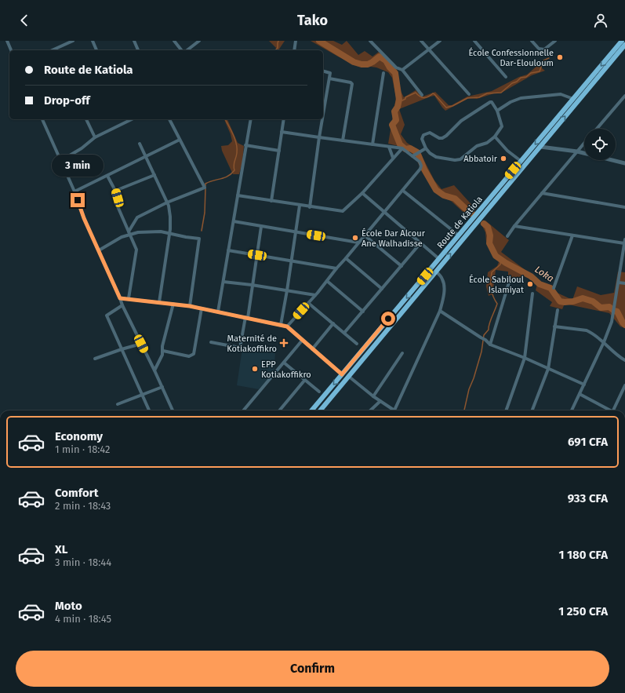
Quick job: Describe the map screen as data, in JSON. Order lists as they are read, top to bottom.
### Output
{
  "streets": {
    "highway": ["Route de Katiola"]
  },
  "water": ["Loka"],
  "places": {
    "other": [
      "École Confessionnelle Dar-Elouloum",
      "Abbatoir",
      "École Dar Alcour Ane Walhadisse",
      "École Sabiloul Islamiyat",
      "EPP Kotiakoffikro"
    ],
    "health": ["Maternité de Kotiakoffikro"]
  },
  "page": {
    "header": "Tako",
    "banner": ["Route de Katiola", "Drop-off"],
    "bubble": "3 min",
    "list": [
      {
        "name": "Economy",
        "note": "1 min · 18:42",
        "value": "691 CFA"
      },
      {
        "name": "Comfort",
        "note": "2 min · 18:43",
        "value": "933 CFA"
      },
      {
        "name": "XL",
        "note": "3 min · 18:44",
        "value": "1 180 CFA"
      },
      {
        "name": "Moto",
        "note": "4 min · 18:45",
        "value": "1 250 CFA"
      }
    ],
    "buttons": "Confirm"
  }
}
